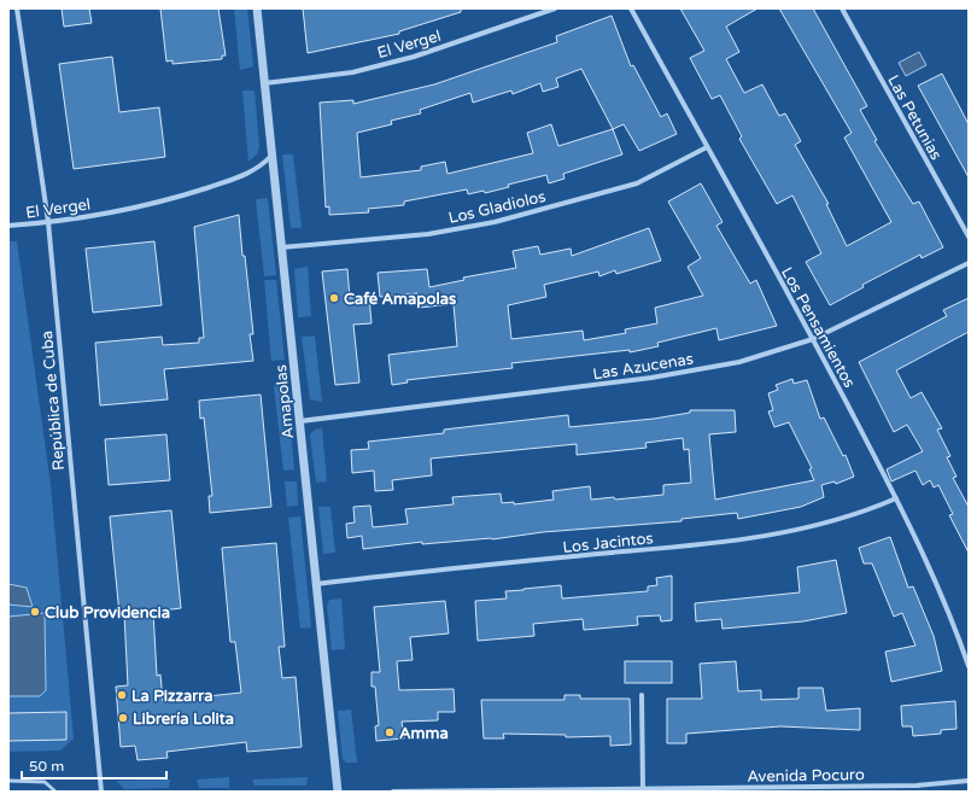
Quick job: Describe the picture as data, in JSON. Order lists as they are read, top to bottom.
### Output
{
  "streets": {
    "street": [
      "El Vergel",
      "Las Petunias",
      "Los Gladiolos",
      "Los Pensamientos",
      "Las Azucenas",
      "República de Cuba",
      "Amapolas",
      "Los Jacintos",
      "Avenida Pocuro"
    ]
  },
  "crossings": [
    ["El Vergel", "República de Cuba"],
    ["El Vergel", "Amapolas"],
    ["Los Gladiolos", "Los Pensamientos"],
    ["Los Gladiolos", "Amapolas"],
    ["Los Pensamientos", "Las Azucenas"],
    ["Los Pensamientos", "Los Jacintos"],
    ["Las Azucenas", "Amapolas"],
    ["Amapolas", "Los Jacintos"]
  ],
  "places": [
    "Café Amapolas",
    "Club Providencia",
    "La Pizzarra",
    "Librería Lolita",
    "Amma"
  ],
  "scale_bar": "50 m"
}
